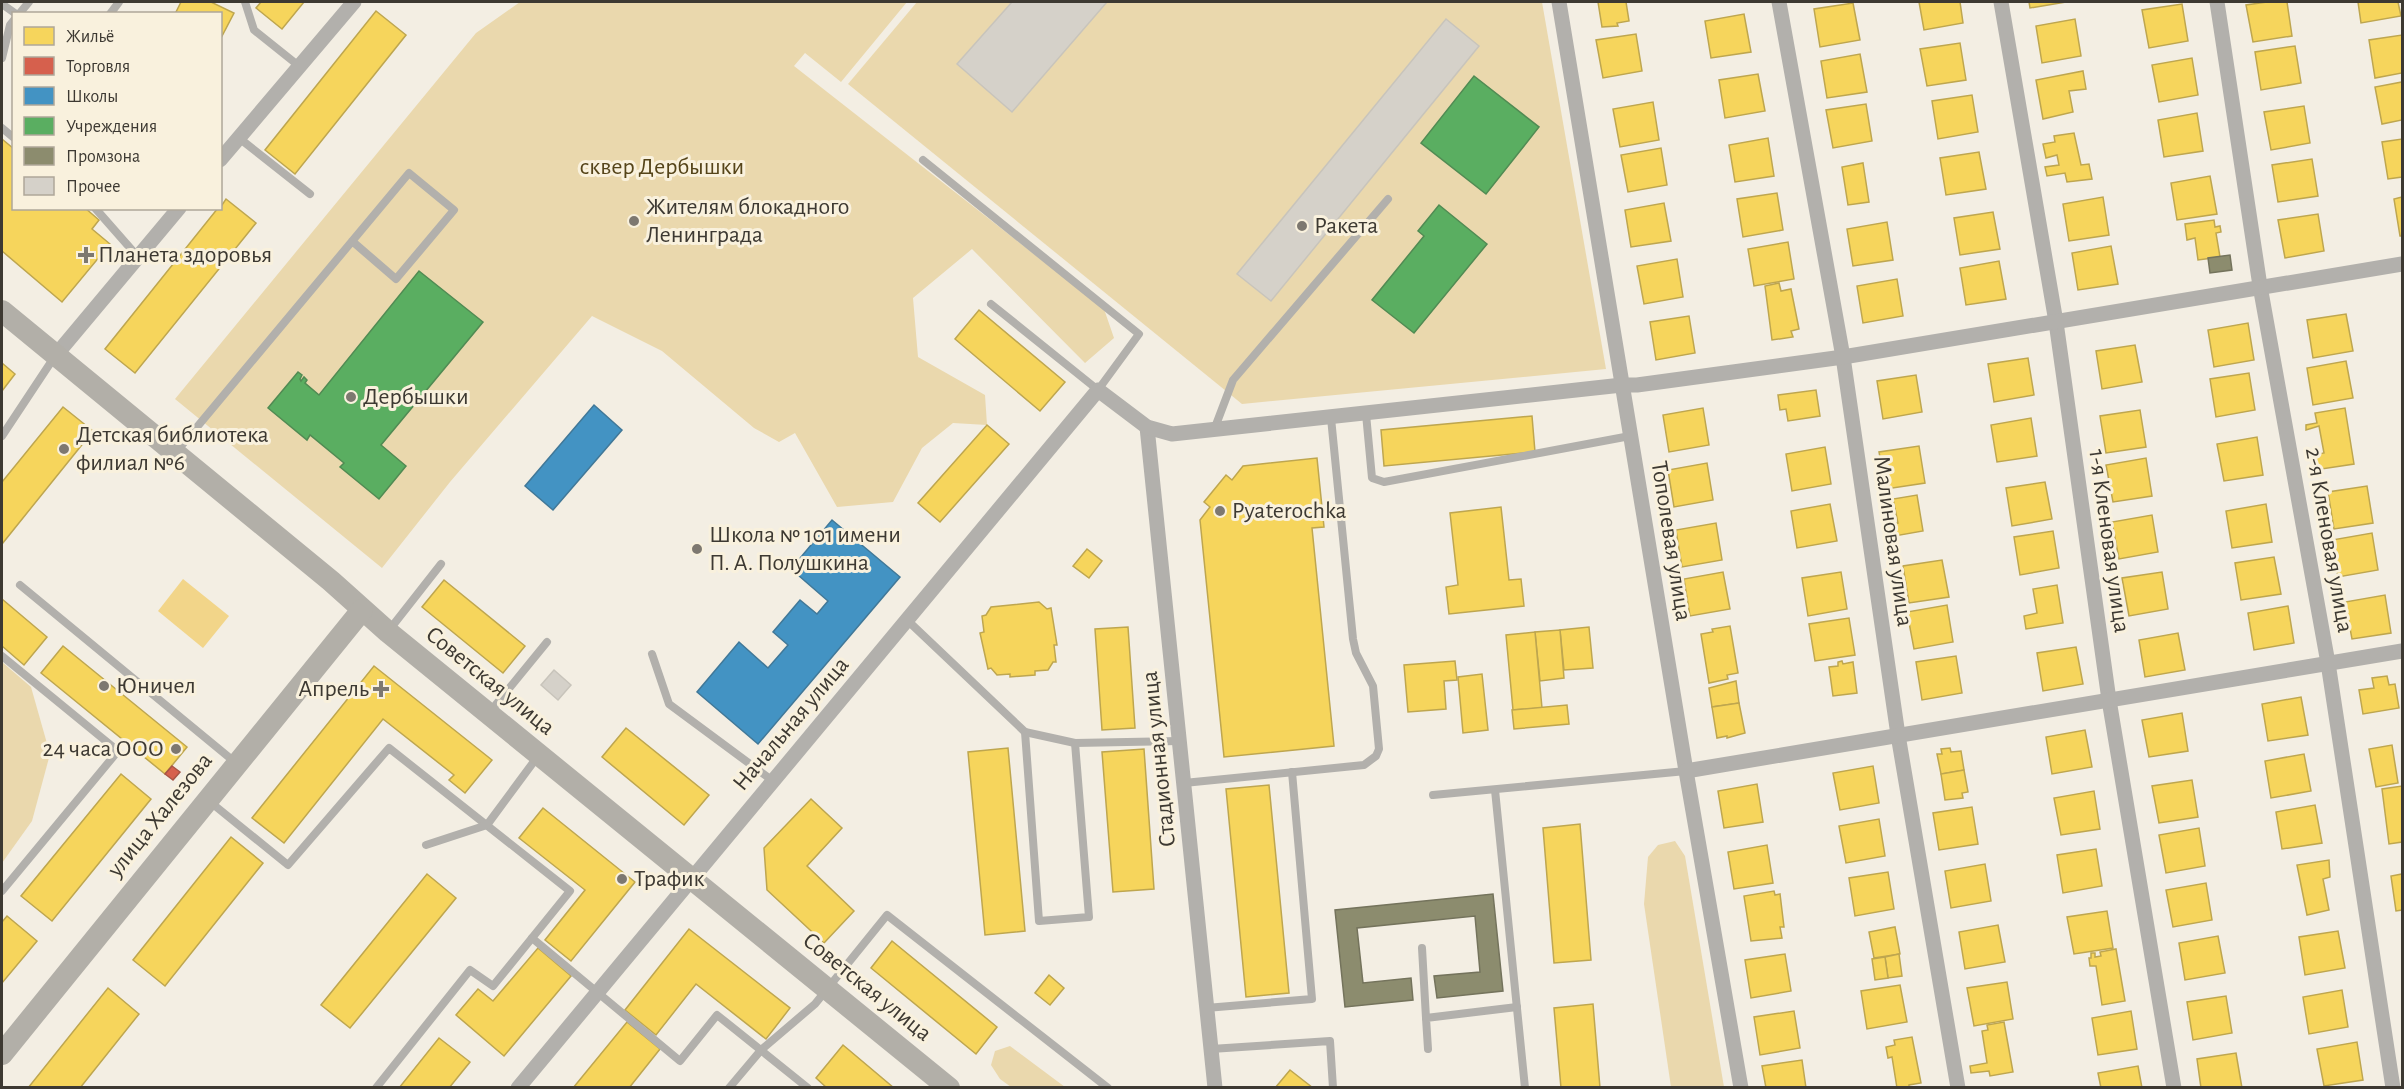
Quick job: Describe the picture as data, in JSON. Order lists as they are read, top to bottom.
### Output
{
  "streets": {
    "street": [
      "2-я Кленовая улица",
      "Тополевая улица",
      "Малиновая улица",
      "1-я Кленовая улица",
      "Советская улица",
      "Начальная улица",
      "Стадионная улица",
      "улица Халезова"
    ]
  },
  "crossings": [
    ["Советская улица", "Начальная улица"],
    ["Советская улица", "улица Халезова"]
  ],
  "parks": ["сквер Дербышки"],
  "places": {
    "other": [
      "Жителям блокадного Ленинграда",
      "Ракета",
      "Дербышки",
      "Детская библиотека филиал №6",
      "Pyaterochka",
      "Школа № 101 имени П. А. Полушкина",
      "Юничел",
      "24 часа ООО",
      "Трафик"
    ],
    "health": ["Планета здоровья", "Апрель"]
  },
  "legend": [
    "Жильё",
    "Торговля",
    "Школы",
    "Учреждения",
    "Промзона",
    "Прочее"
  ]
}
